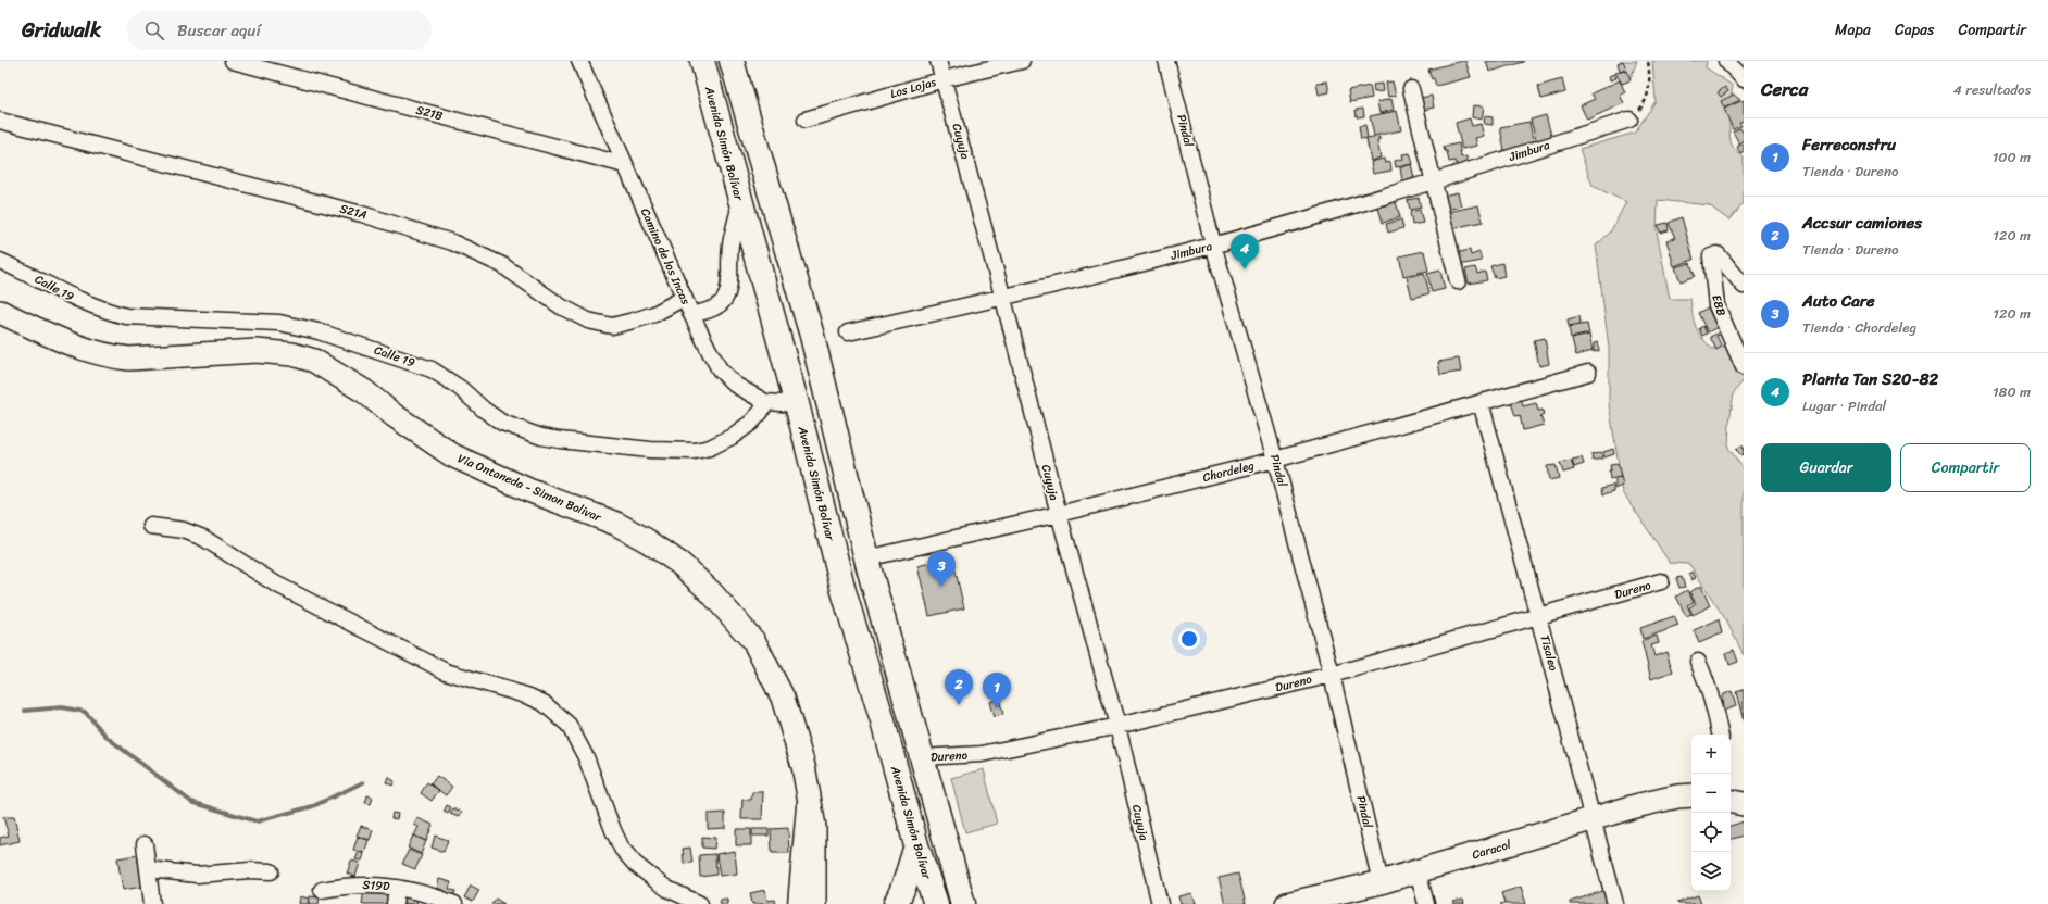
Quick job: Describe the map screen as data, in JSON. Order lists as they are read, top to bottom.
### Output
{
  "streets": {
    "highway": ["Avenida Simón Bolívar"],
    "street": [
      "Los Lojas",
      "S21B",
      "Pindal",
      "Cuyuja",
      "Jimbura",
      "S21A",
      "Camino de los Incas",
      "Calle 19",
      "E8B",
      "Chordeleg",
      "Via Ontaneda - Simon Bolivar",
      "Dureno",
      "Tisaleo",
      "Caracol",
      "S19D"
    ]
  },
  "crossings": [
    ["Los Lojas", "Cuyuja"],
    ["S21B", "Camino de los Incas"],
    ["Pindal", "Jimbura"],
    ["Pindal", "Chordeleg"],
    ["Pindal", "Dureno"],
    ["Pindal", "Caracol"],
    ["Cuyuja", "Jimbura"],
    ["Cuyuja", "Chordeleg"],
    ["Cuyuja", "Dureno"],
    ["Avenida Simón Bolívar", "Camino de los Incas"],
    ["S21A", "Camino de los Incas"],
    ["Camino de los Incas", "Calle 19"],
    ["Chordeleg", "Tisaleo"],
    ["Dureno", "Tisaleo"],
    ["Tisaleo", "Caracol"]
  ],
  "page": {
    "header": "Gridwalk",
    "search": "Buscar aquí",
    "nav": ["Mapa", "Capas", "Compartir"],
    "heading": ["Cerca", "4 resultados"],
    "list": [
      {
        "mark": "1",
        "name": "Ferreconstru",
        "note": "Tienda · Dureno",
        "value": "100 m"
      },
      {
        "mark": "2",
        "name": "Accsur camiones",
        "note": "Tienda · Dureno",
        "value": "120 m"
      },
      {
        "mark": "3",
        "name": "Auto Care",
        "note": "Tienda · Chordeleg",
        "value": "120 m"
      },
      {
        "mark": "4",
        "name": "Planta Tan S20-82",
        "note": "Lugar · Pindal",
        "value": "180 m"
      }
    ],
    "pins": [
      "4",
      "3",
      "2",
      "1"
    ],
    "buttons": ["Guardar", "Compartir"],
    "map_buttons": ["+", "−"]
  }
}
